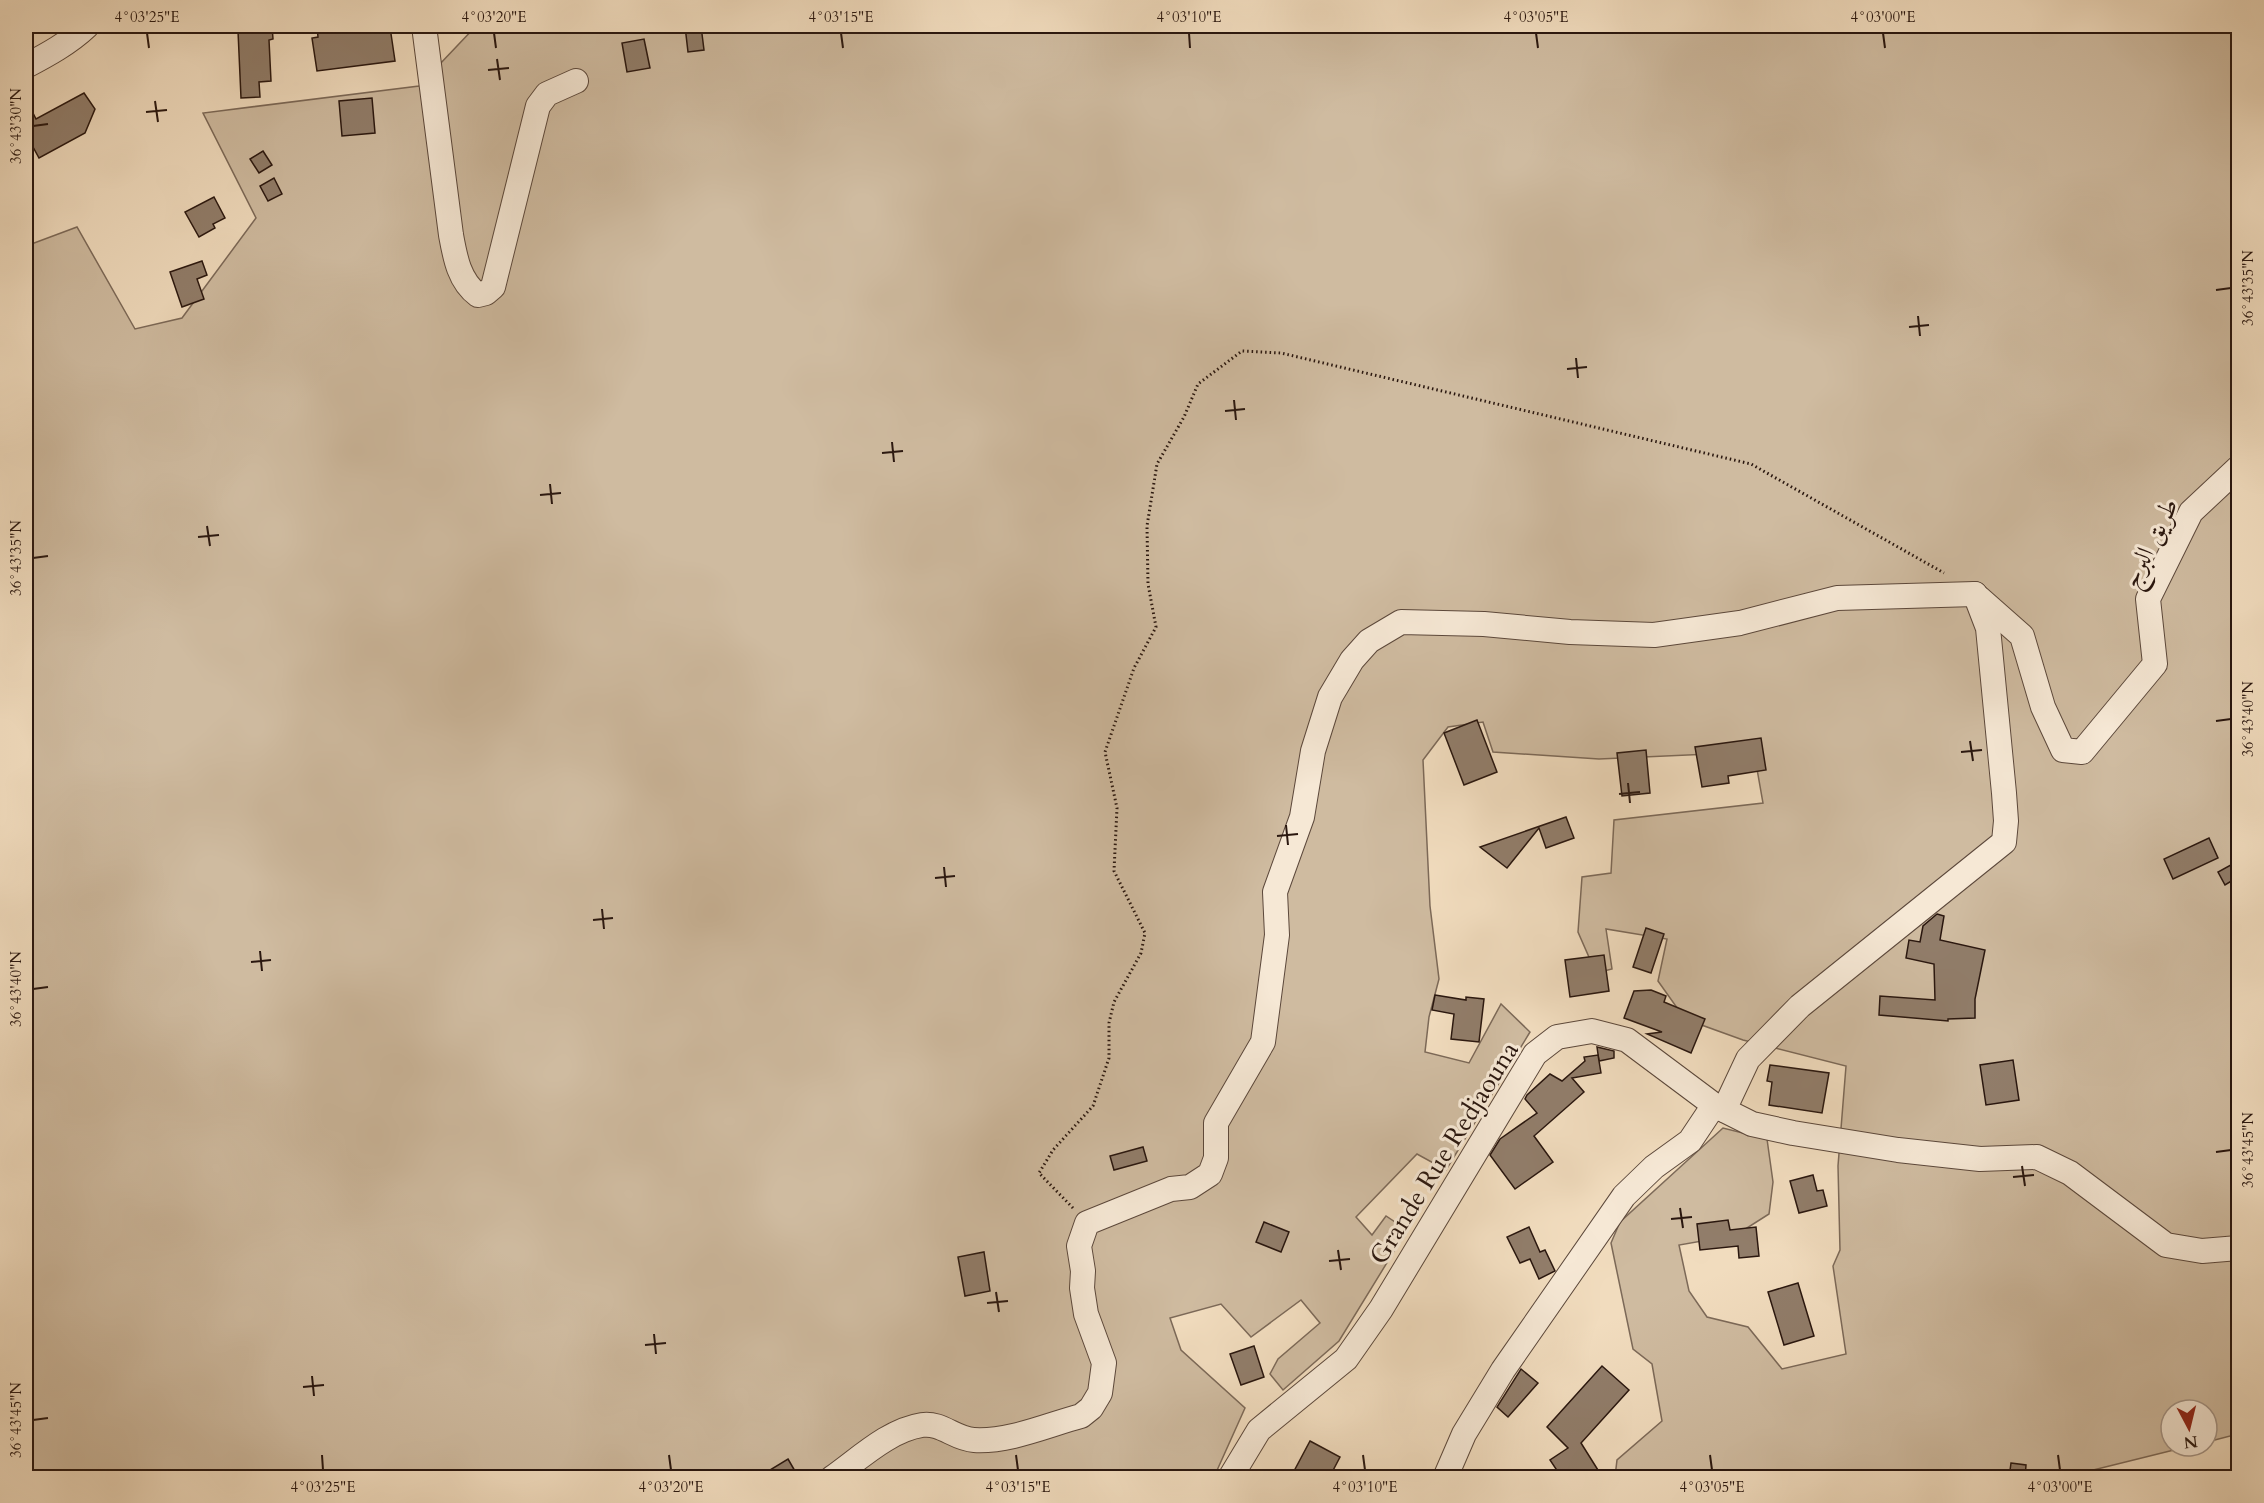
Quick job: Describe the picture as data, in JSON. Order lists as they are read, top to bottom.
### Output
{
  "streets": {
    "street": ["طريق البرج", "Grande Rue Redjaouna"]
  },
  "north": "bottom",
  "coordinates": [
    "4°03'25\"E",
    "4°03'20\"E",
    "4°03'15\"E",
    "4°03'10\"E",
    "4°03'05\"E",
    "4°03'00\"E",
    "36°43'30\"N",
    "36°43'35\"N",
    "36°43'40\"N",
    "36°43'45\"N"
  ]
}
